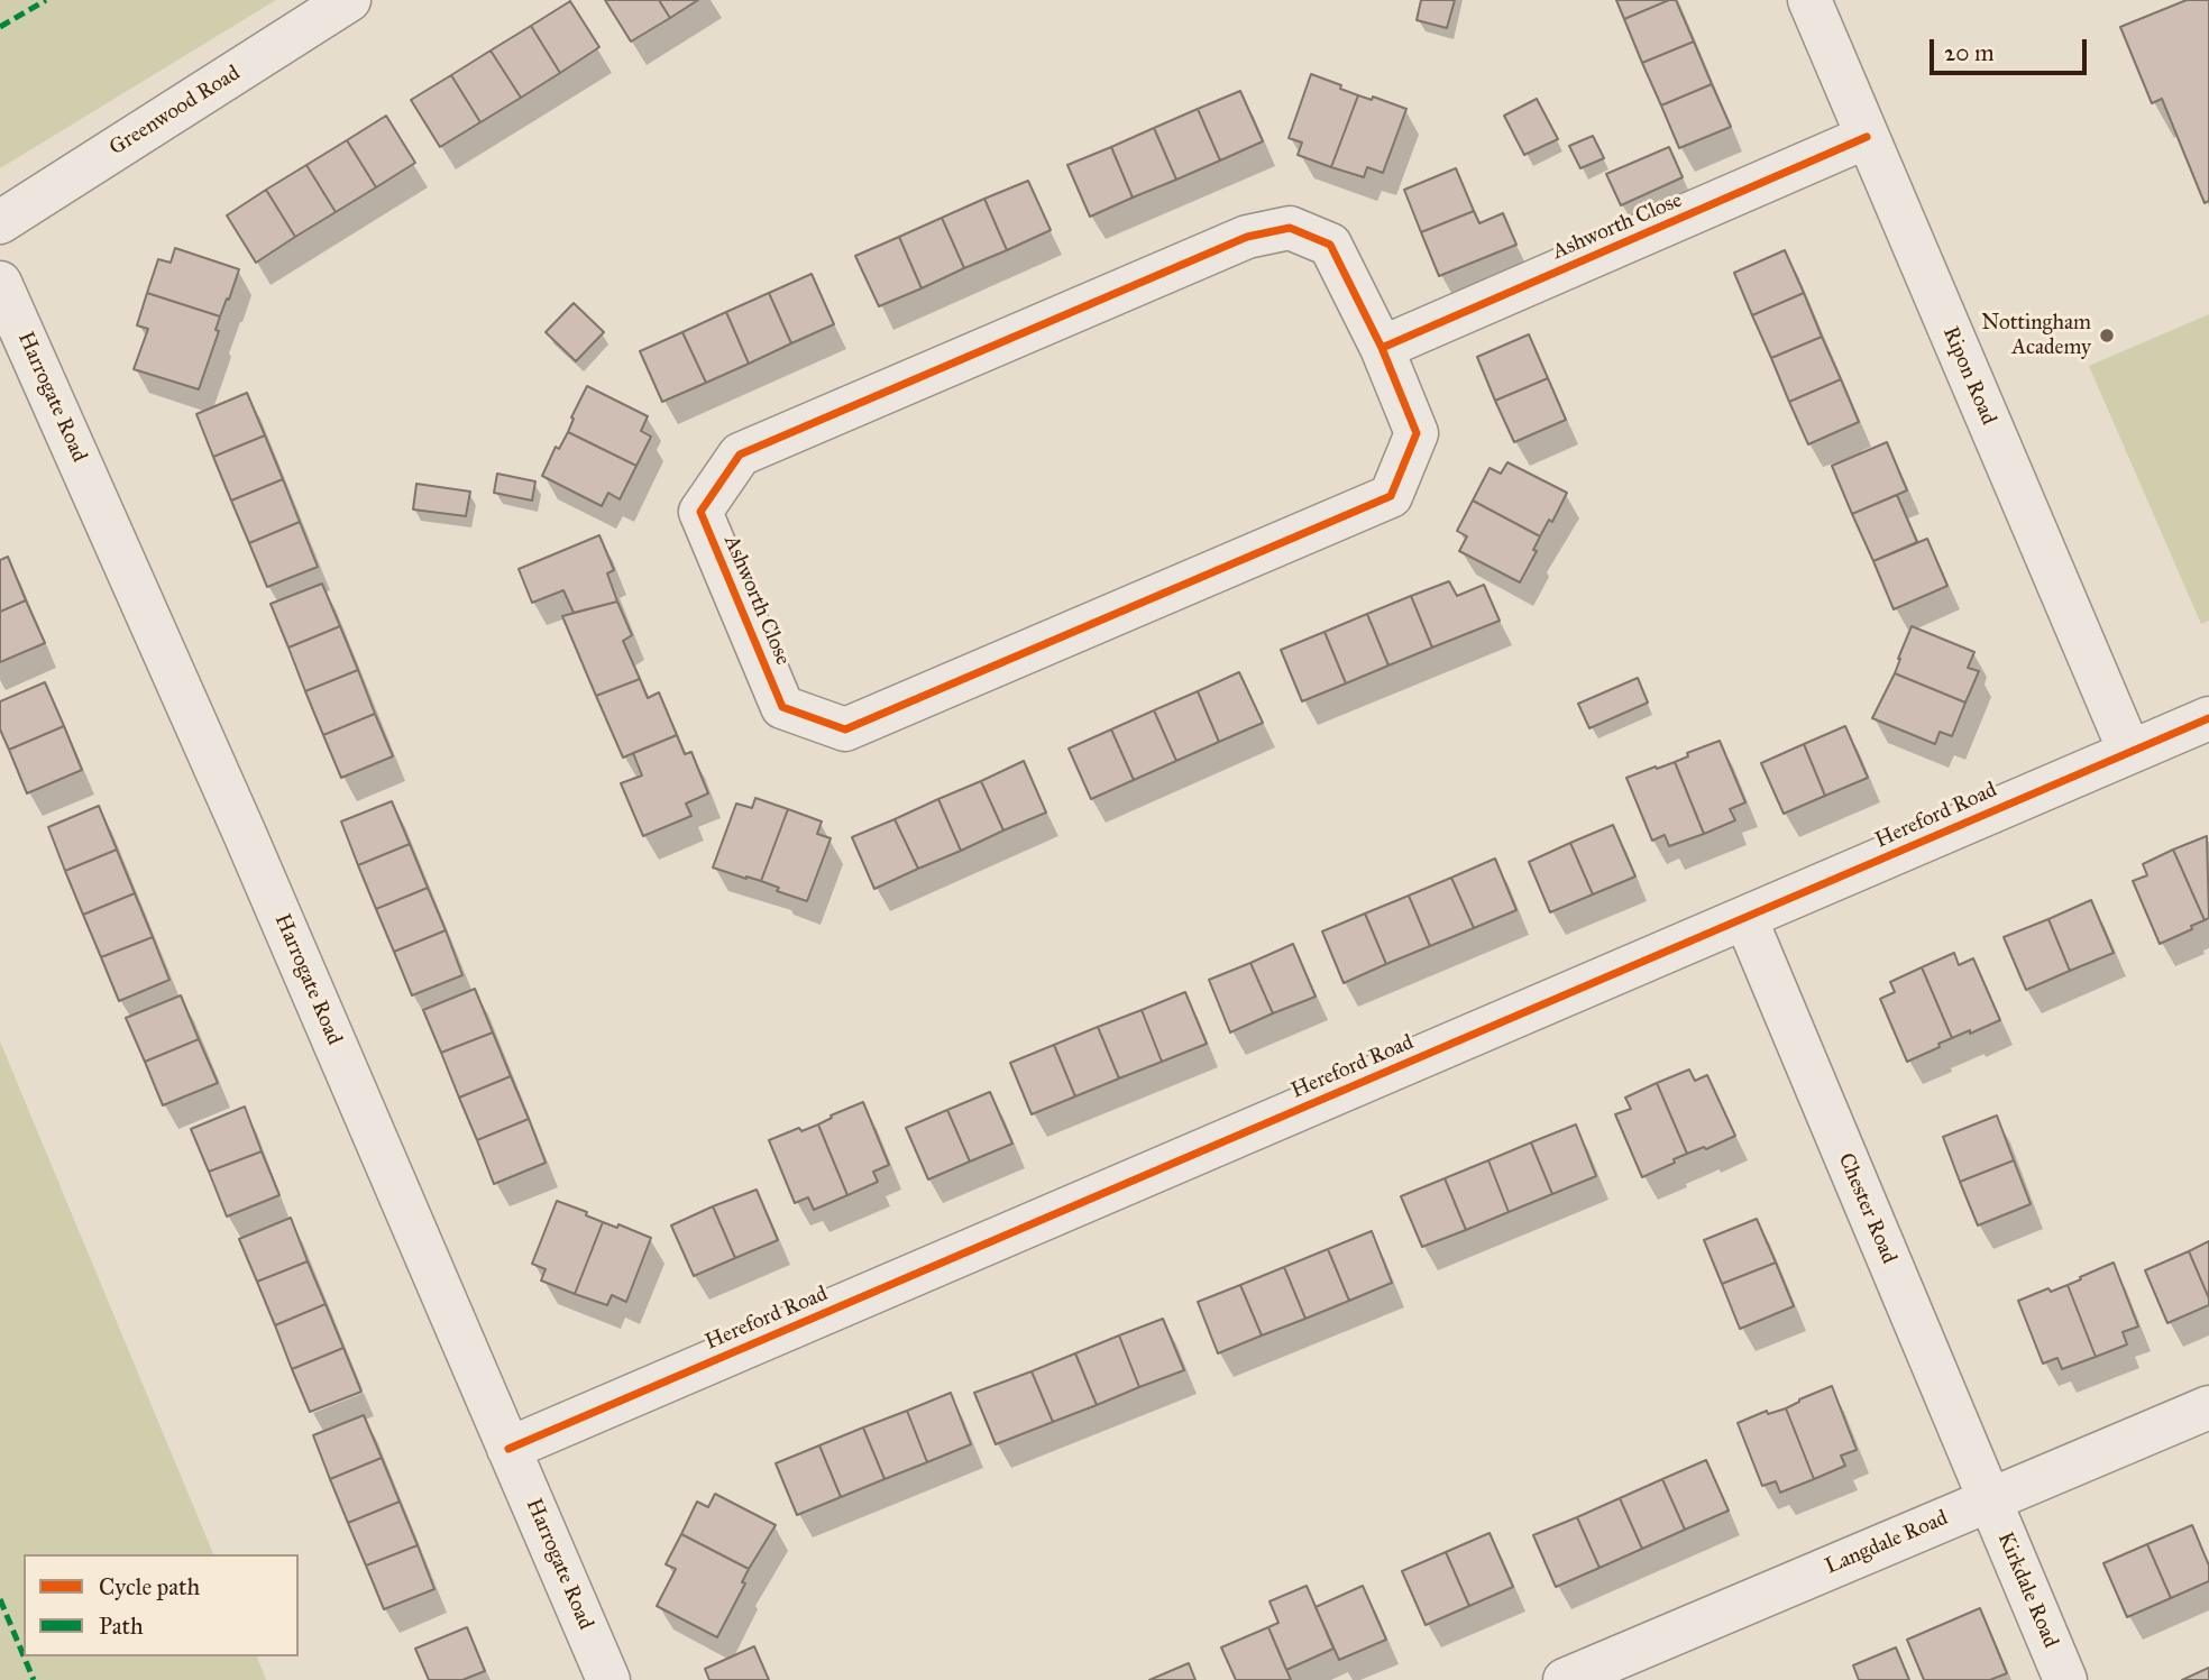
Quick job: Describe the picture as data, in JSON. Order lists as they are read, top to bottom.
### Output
{
  "streets": {
    "street": [
      "Greenwood Road",
      "Ashworth Close",
      "Ripon Road",
      "Harrogate Road",
      "Hereford Road",
      "Chester Road",
      "Langdale Road",
      "Kirkdale Road"
    ]
  },
  "crossings": [
    ["Ashworth Close", "Ripon Road"],
    ["Ripon Road", "Hereford Road"],
    ["Harrogate Road", "Hereford Road"],
    ["Hereford Road", "Chester Road"],
    ["Chester Road", "Langdale Road"],
    ["Chester Road", "Kirkdale Road"],
    ["Langdale Road", "Kirkdale Road"]
  ],
  "places": ["Nottingham Academy"],
  "legend": ["Cycle path", "Path"],
  "scale_bar": "20 m"
}
